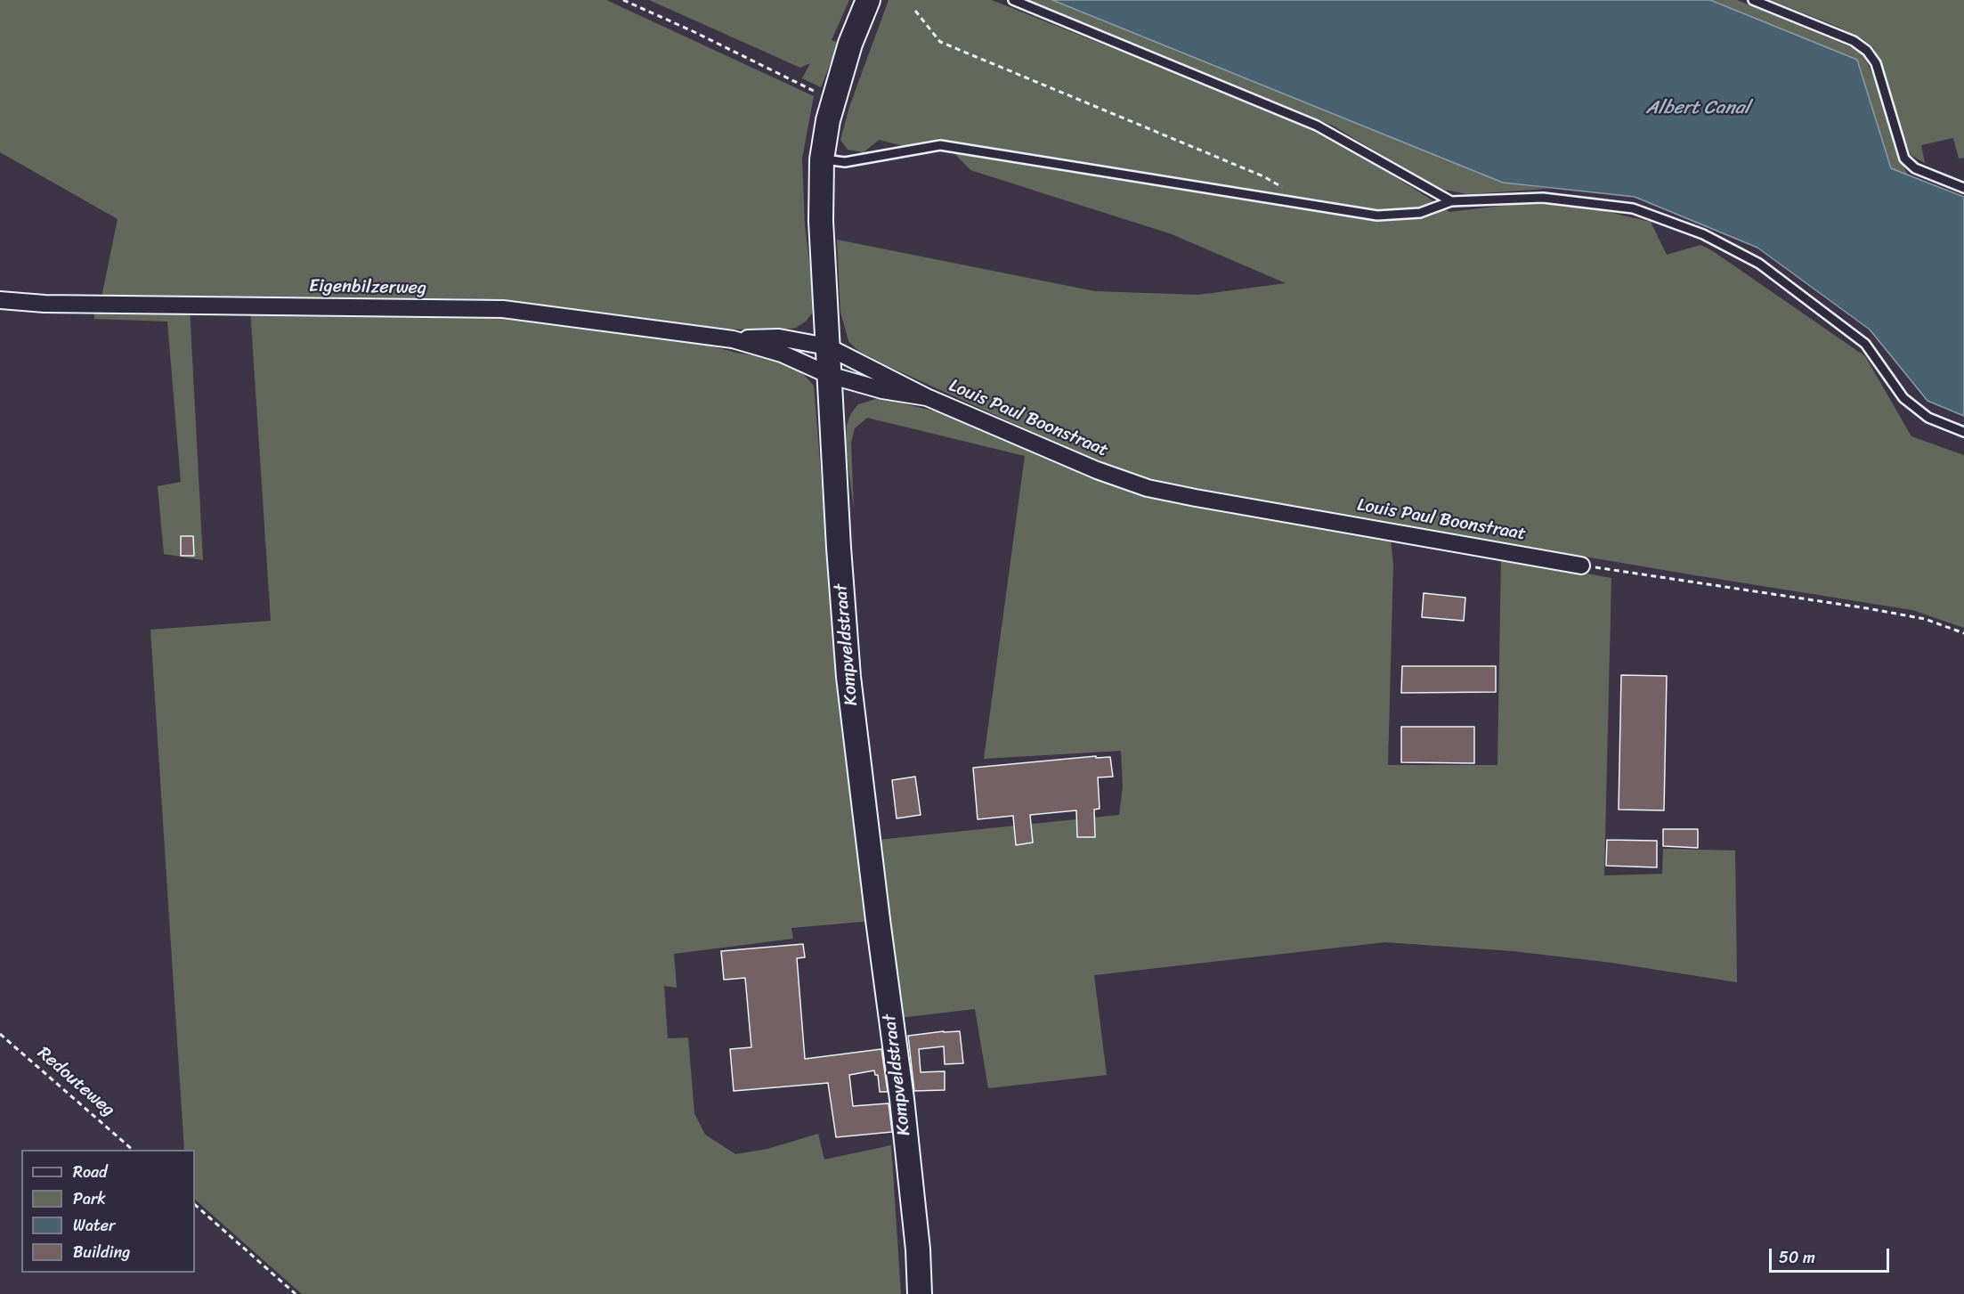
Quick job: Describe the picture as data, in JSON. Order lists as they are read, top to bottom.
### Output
{
  "streets": {
    "street": ["Eigenbilzerweg", "Louis Paul Boonstraat", "Kompveldstraat"],
    "path": ["Redouteweg"]
  },
  "crossings": [
    ["Eigenbilzerweg", "Louis Paul Boonstraat"],
    ["Eigenbilzerweg", "Kompveldstraat"],
    ["Louis Paul Boonstraat", "Kompveldstraat"]
  ],
  "water": ["Albert Canal"],
  "legend": [
    "Road",
    "Park",
    "Water",
    "Building"
  ],
  "scale_bar": "50 m"
}
